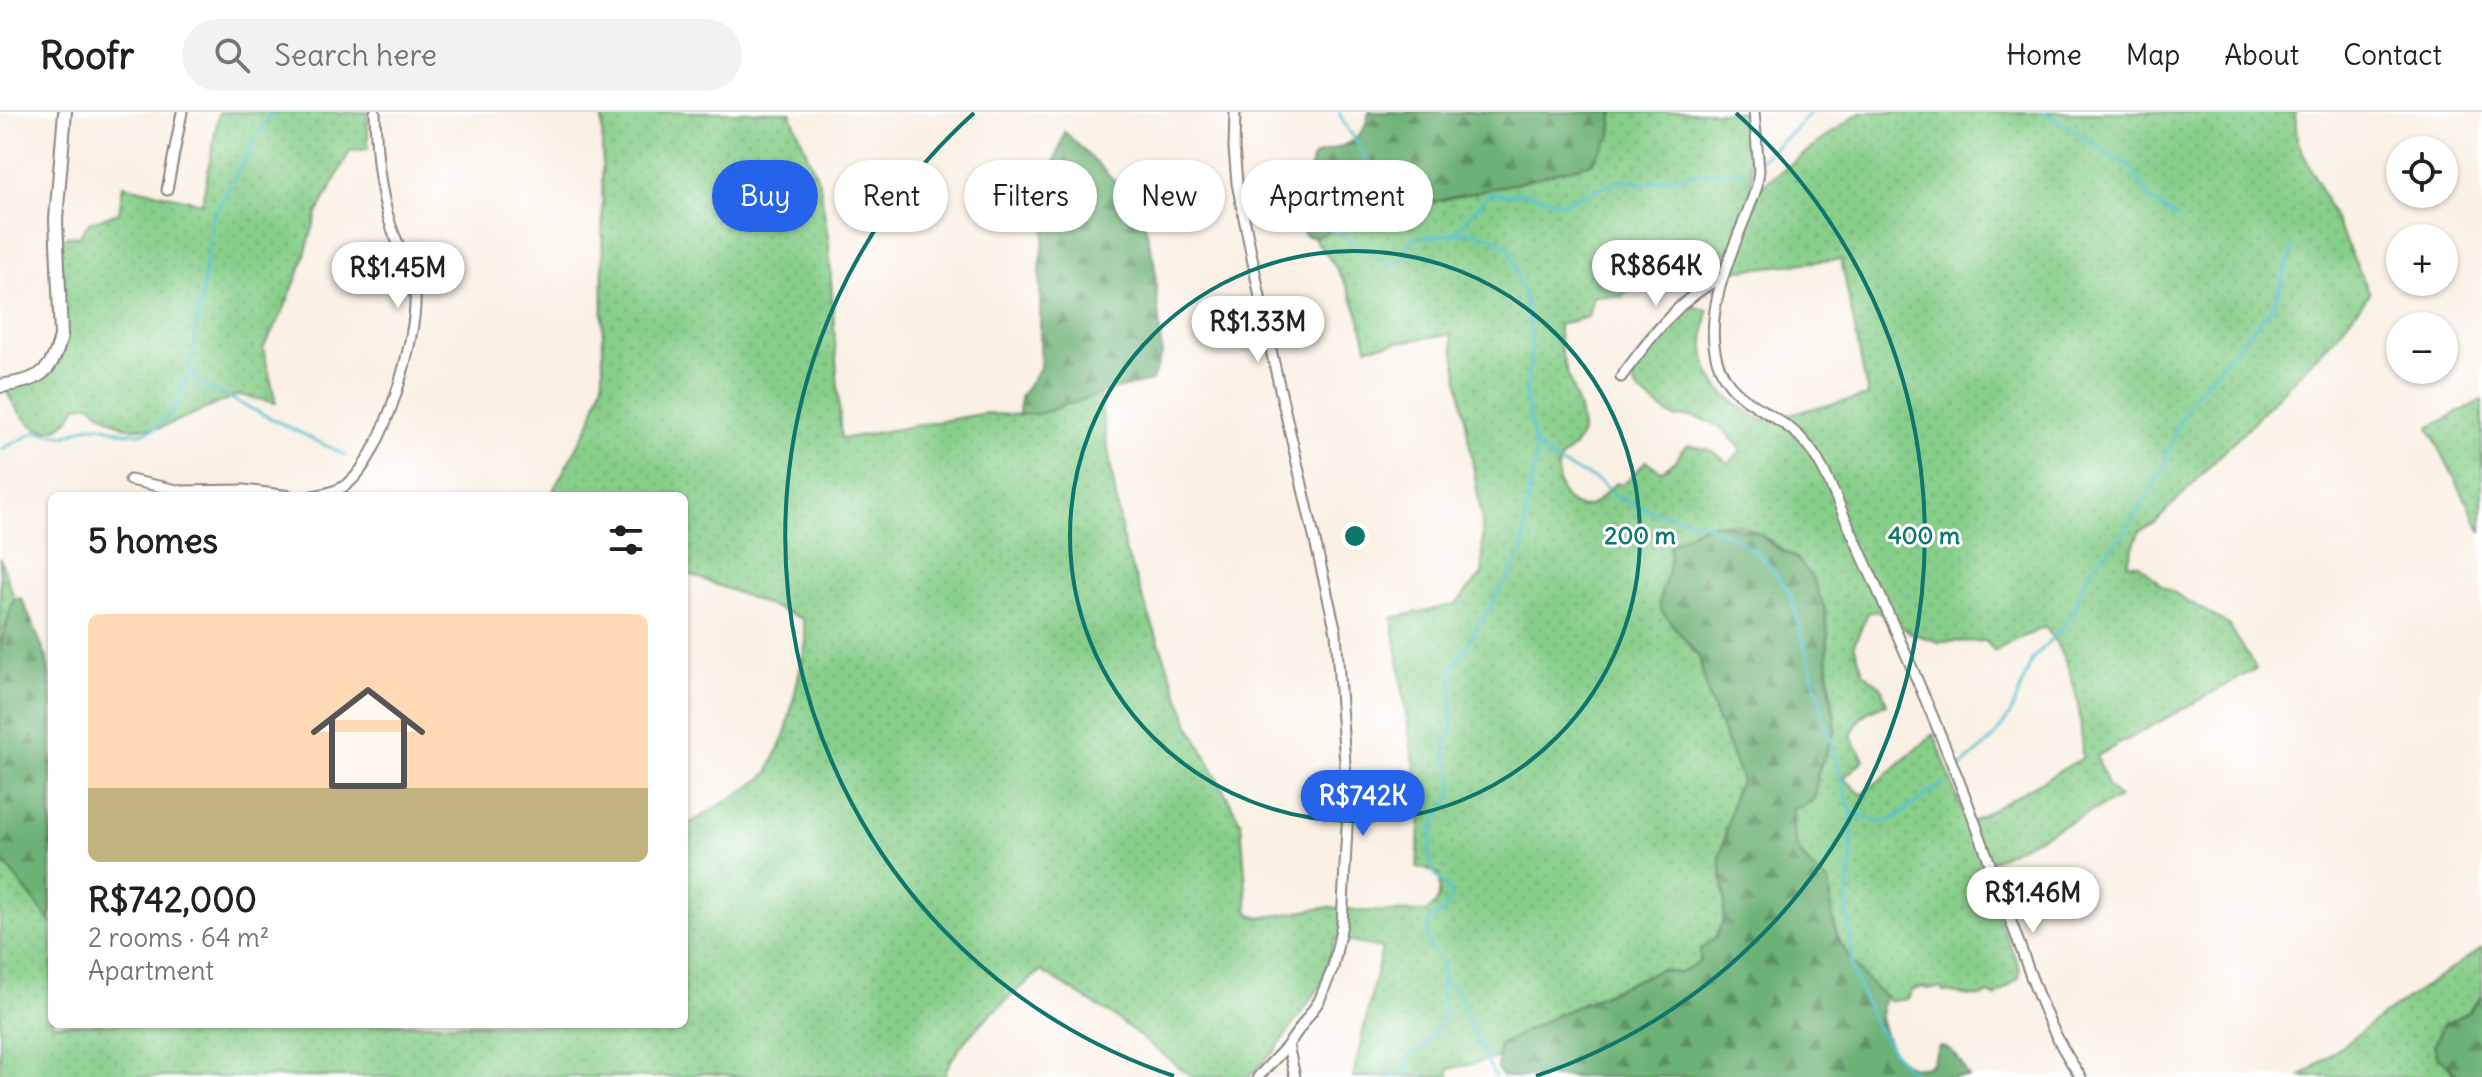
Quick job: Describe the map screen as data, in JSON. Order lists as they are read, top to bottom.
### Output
{
  "page": {
    "header": "Roofr",
    "search": "Search here",
    "nav": [
      "Home",
      "Map",
      "About",
      "Contact"
    ],
    "map_buttons": ["+", "−"],
    "chip": [
      "Buy",
      "Rent",
      "Filters",
      "New",
      "Apartment"
    ],
    "price": [
      "R$864K",
      "R$1.45M",
      "R$1.33M",
      "R$742K",
      "R$1.46M"
    ],
    "heading": "5 homes",
    "list": [
      {
        "name": "R$742,000",
        "note": "2 rooms · 64 m² · Apartment"
      }
    ]
  },
  "rings": ["200 m", "400 m"]
}
